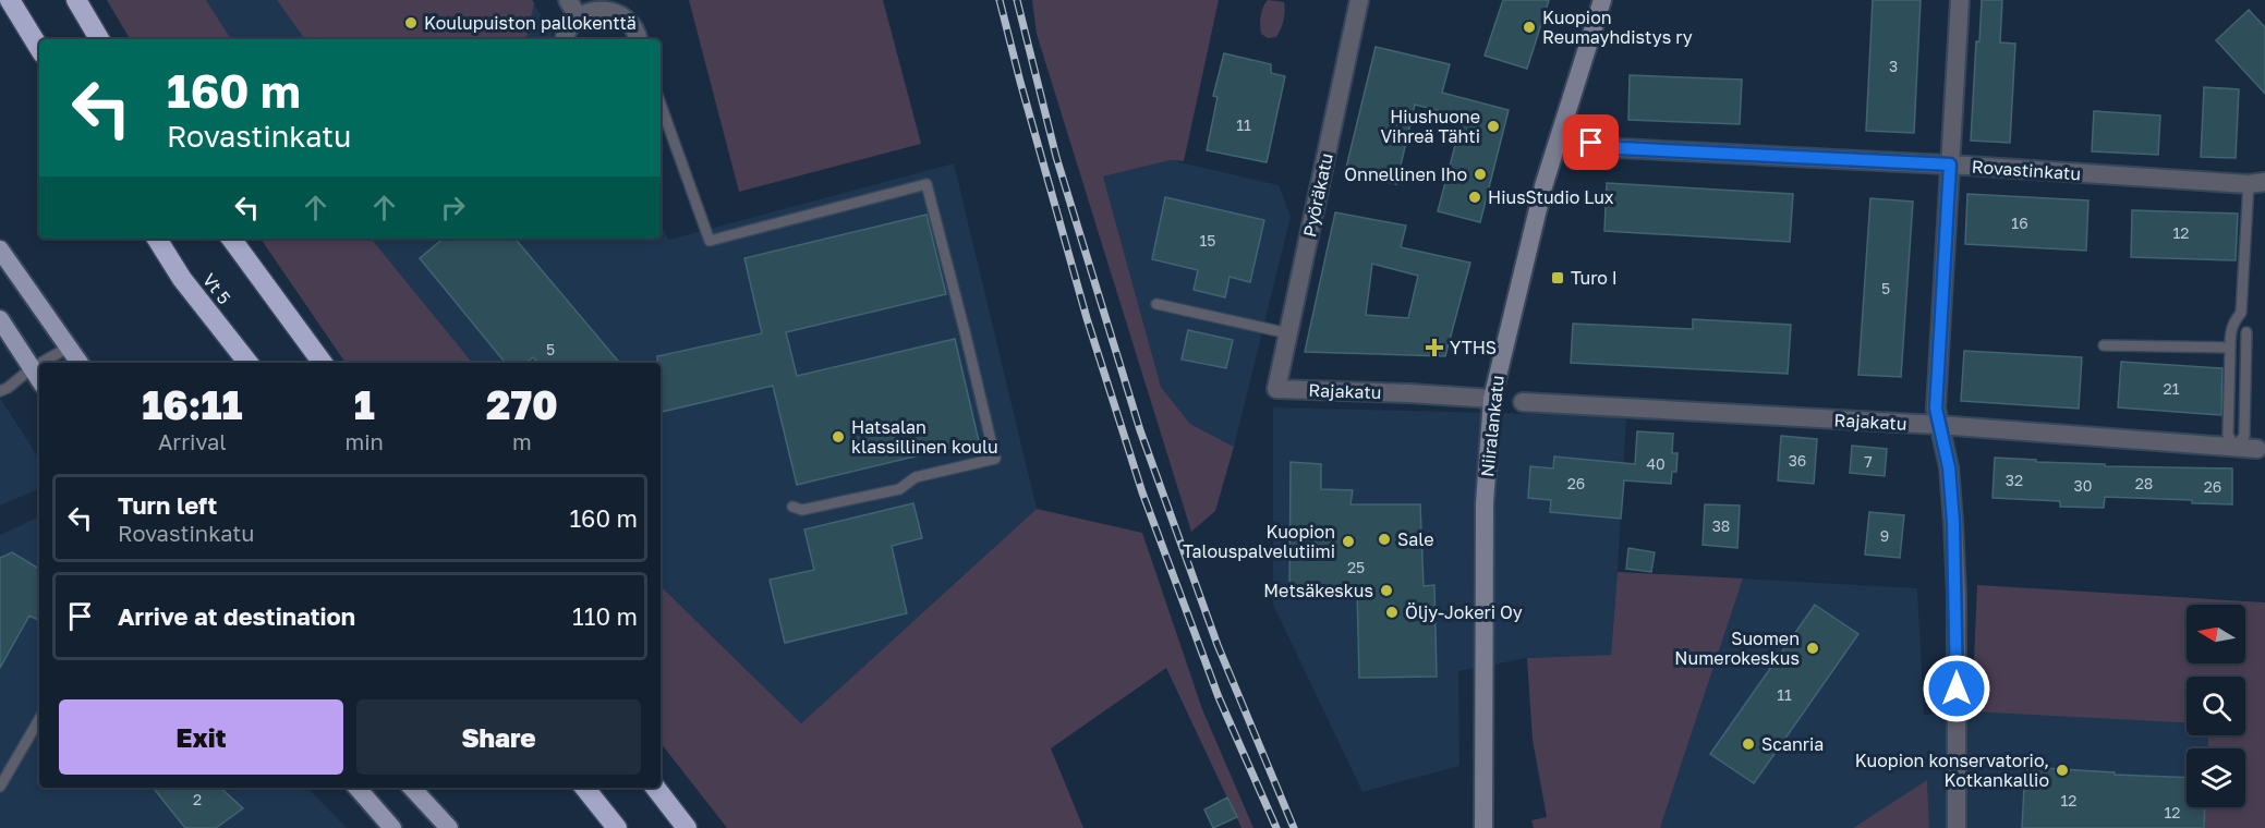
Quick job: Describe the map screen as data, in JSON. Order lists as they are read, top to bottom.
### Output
{
  "streets": {
    "highway": ["Vt 5"],
    "main road": ["Niiralankatu"],
    "street": ["Rovastinkatu", "Pyöräkatu", "Rajakatu"]
  },
  "crossings": [
    ["Pyöräkatu", "Rajakatu"],
    ["Rajakatu", "Niiralankatu"]
  ],
  "places": {
    "other": [
      "Koulupuiston pallokenttä",
      "Kuopion Reumayhdistys ry",
      "Hiushuone Vihreä Tähti",
      "Onnellinen Iho",
      "HiusStudio Lux",
      "Hatsalan klassillinen koulu",
      "Sale",
      "Kuopion Talouspalvelutiimi",
      "Metsäkeskus",
      "Öljy-Jokeri Oy",
      "Suomen Numerokeskus",
      "Scanria",
      "Kuopion konservatorio, Kotkankallio"
    ],
    "transit": ["Turo I"],
    "health": ["YTHS"]
  },
  "house_numbers": [
    "3",
    "11",
    "16",
    "12",
    "15",
    "5",
    "5",
    "21",
    "36",
    "7",
    "40",
    "32",
    "26",
    "28",
    "30",
    "26",
    "38",
    "9",
    "25",
    "11",
    "2",
    "12",
    "12"
  ],
  "north": "left",
  "page": {
    "turn": ["160 m", "Rovastinkatu"],
    "eta": [
      "16:11",
      "Arrival",
      "1",
      "min",
      "270",
      "m"
    ],
    "list": [
      {
        "name": "Turn left",
        "note": "Rovastinkatu",
        "value": "160 m"
      },
      {
        "name": "Arrive at destination",
        "value": "110 m"
      }
    ],
    "buttons": ["Exit", "Share"]
  }
}
